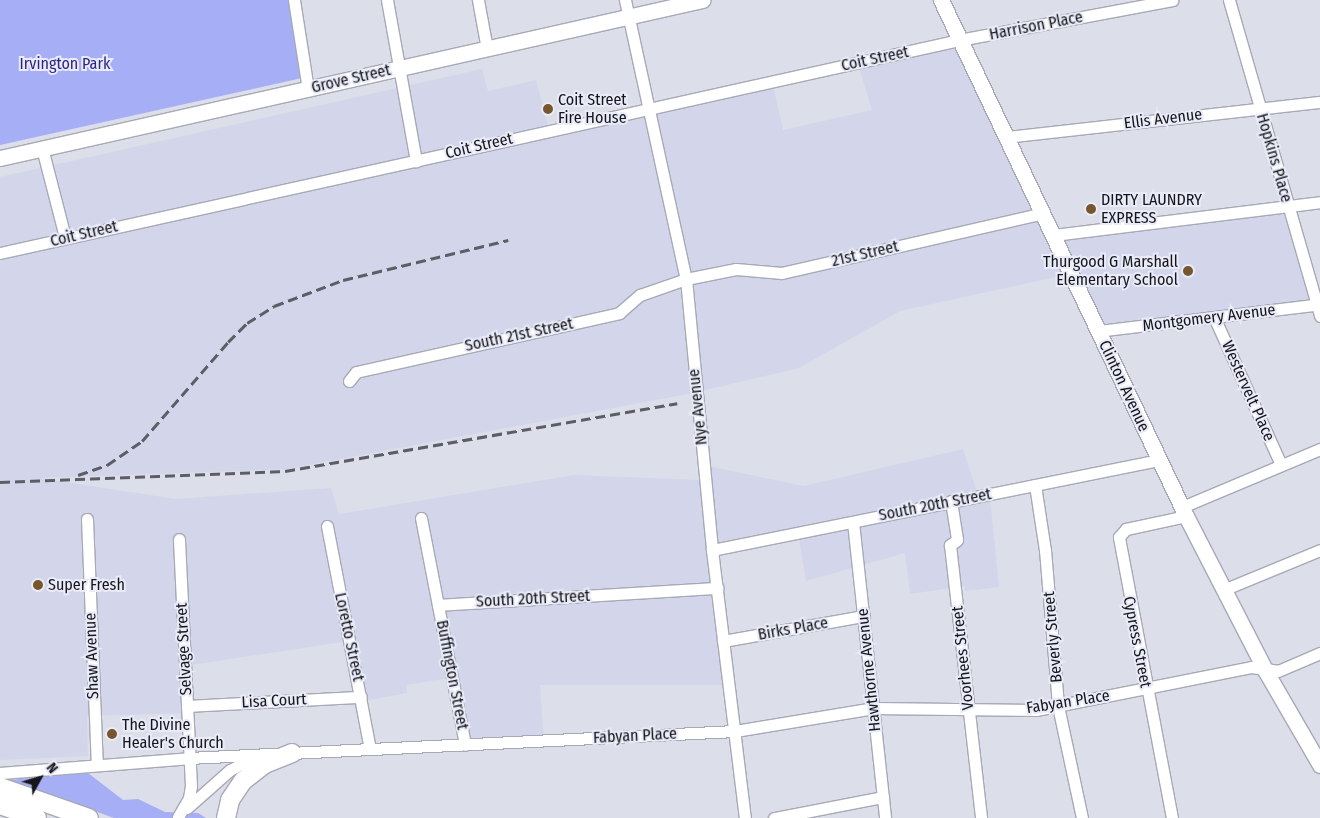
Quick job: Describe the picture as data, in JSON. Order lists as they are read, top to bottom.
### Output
{
  "streets": {
    "main road": ["Grove Street", "Clinton Avenue"],
    "street": [
      "Harrison Place",
      "Coit Street",
      "Ellis Avenue",
      "Hopkins Place",
      "21st Street",
      "Montgomery Avenue",
      "South 21st Street",
      "Westervelt Place",
      "Nye Avenue",
      "South 20th Street",
      "Birks Place",
      "Loretto Street",
      "Beverly Street",
      "Cypress Street",
      "Selvage Street",
      "Shaw Avenue",
      "Voorhees Street",
      "Hawthorne Avenue",
      "Buffington Street",
      "Lisa Court",
      "Fabyan Place"
    ]
  },
  "crossings": [
    ["Harrison Place", "Coit Street"],
    ["Harrison Place", "Clinton Avenue"],
    ["Coit Street", "Clinton Avenue"],
    ["Coit Street", "Nye Avenue"],
    ["Grove Street", "Nye Avenue"],
    ["Ellis Avenue", "Hopkins Place"],
    ["Ellis Avenue", "Clinton Avenue"],
    ["Hopkins Place", "Montgomery Avenue"],
    ["21st Street", "South 21st Street"],
    ["21st Street", "Clinton Avenue"],
    ["21st Street", "Nye Avenue"],
    ["Montgomery Avenue", "Clinton Avenue"],
    ["Montgomery Avenue", "Westervelt Place"],
    ["South 21st Street", "Nye Avenue"],
    ["Clinton Avenue", "South 20th Street"],
    ["Clinton Avenue", "Cypress Street"],
    ["Clinton Avenue", "Fabyan Place"],
    ["Nye Avenue", "South 20th Street"],
    ["Nye Avenue", "Birks Place"],
    ["Nye Avenue", "Fabyan Place"],
    ["South 20th Street", "Beverly Street"],
    ["South 20th Street", "Voorhees Street"],
    ["South 20th Street", "Hawthorne Avenue"],
    ["South 20th Street", "Buffington Street"],
    ["Birks Place", "Hawthorne Avenue"],
    ["Loretto Street", "Lisa Court"],
    ["Loretto Street", "Fabyan Place"],
    ["Beverly Street", "Fabyan Place"],
    ["Cypress Street", "Fabyan Place"],
    ["Selvage Street", "Lisa Court"],
    ["Selvage Street", "Fabyan Place"],
    ["Shaw Avenue", "Fabyan Place"],
    ["Voorhees Street", "Fabyan Place"],
    ["Hawthorne Avenue", "Fabyan Place"],
    ["Buffington Street", "Fabyan Place"]
  ],
  "parks": ["Irvington Park"],
  "places": [
    "Coit Street Fire House",
    "DIRTY LAUNDRY EXPRESS",
    "Thurgood G Marshall Elementary School",
    "Super Fresh",
    "The Divine Healer's Church"
  ],
  "north": "top right"
}
